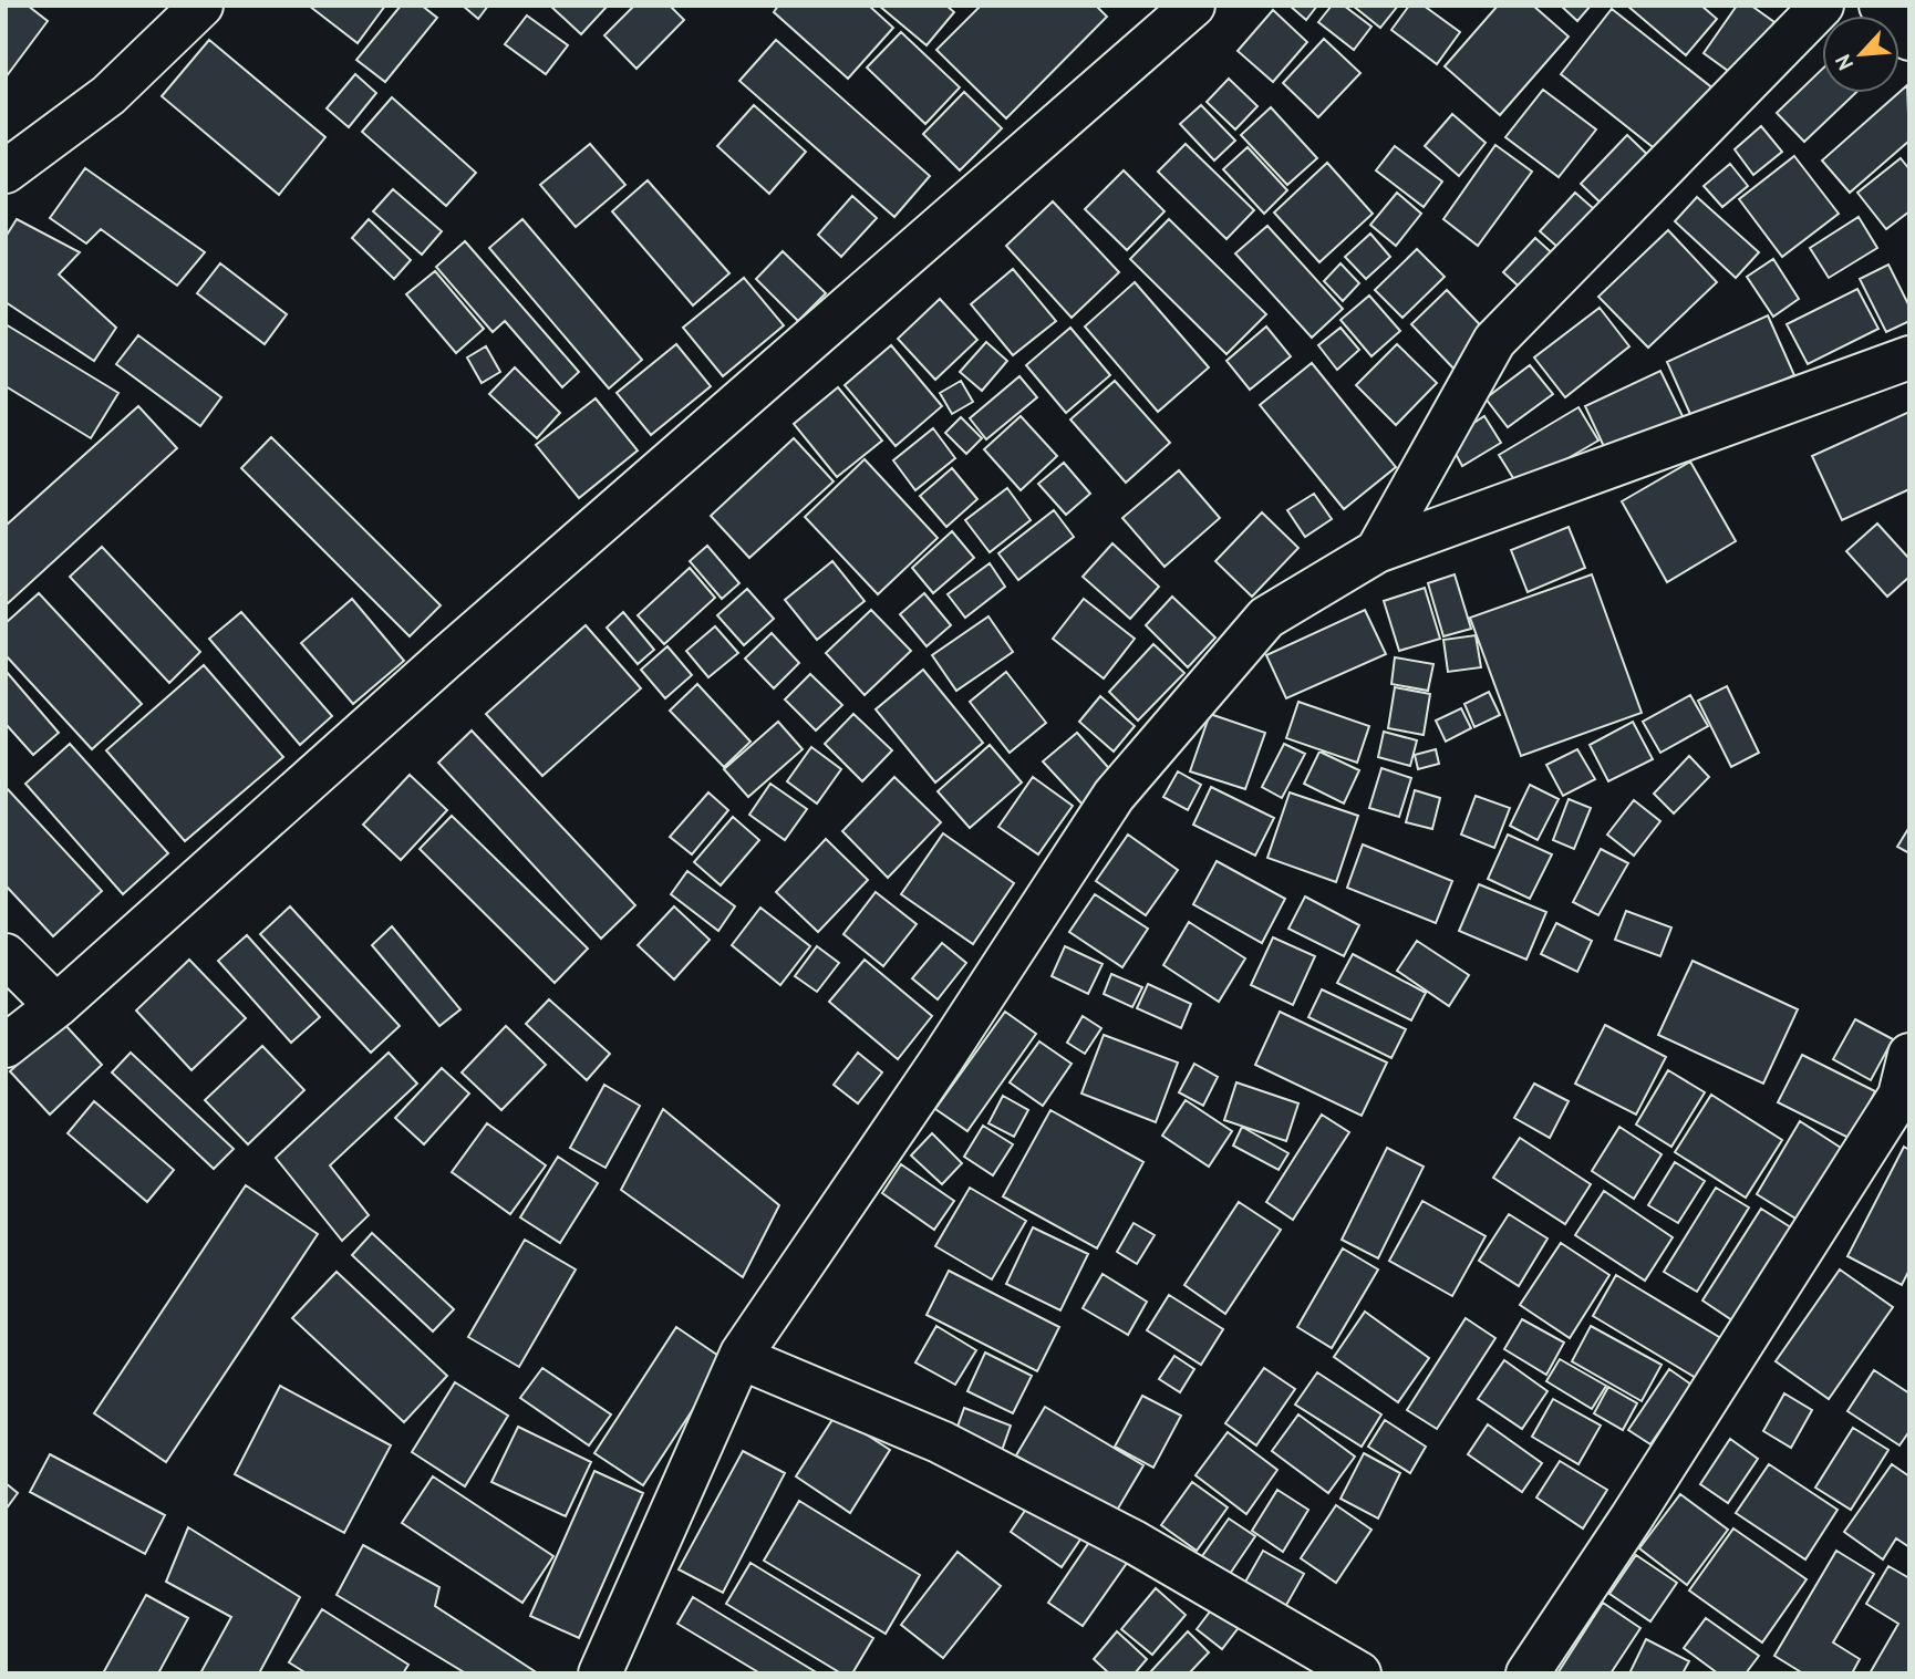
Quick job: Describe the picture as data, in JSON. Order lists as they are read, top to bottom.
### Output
{
  "north": "bottom left"
}
